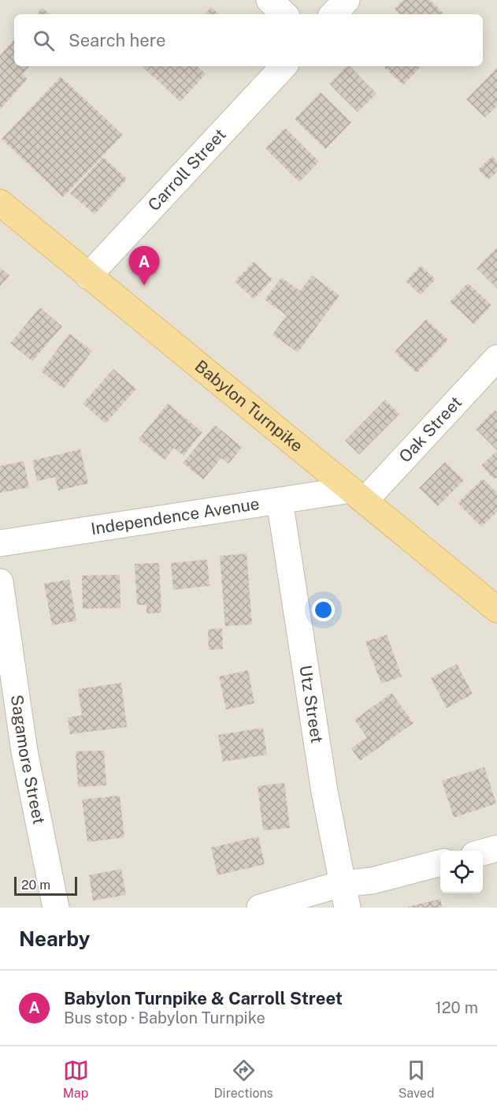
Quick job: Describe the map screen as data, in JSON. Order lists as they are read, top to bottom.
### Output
{
  "streets": {
    "main road": ["Babylon Turnpike"],
    "street": [
      "Carroll Street",
      "Oak Street",
      "Independence Avenue",
      "Utz Street",
      "Sagamore Street"
    ]
  },
  "crossings": [
    ["Carroll Street", "Babylon Turnpike"],
    ["Babylon Turnpike", "Oak Street"],
    ["Babylon Turnpike", "Independence Avenue"],
    ["Oak Street", "Independence Avenue"],
    ["Independence Avenue", "Utz Street"]
  ],
  "scale_bar": "20 m",
  "page": {
    "search": "Search here",
    "pins": "A",
    "scale": "20 m",
    "heading": "Nearby",
    "list": [
      {
        "mark": "A",
        "name": "Babylon Turnpike & Carroll Street",
        "note": "Bus stop · Babylon Turnpike",
        "value": "120 m"
      }
    ],
    "nav": ["Map", "Directions", "Saved"]
  }
}
